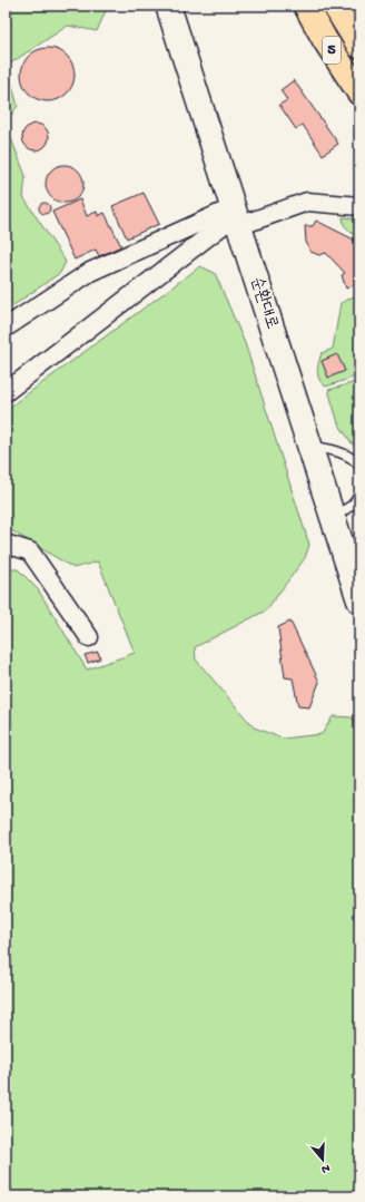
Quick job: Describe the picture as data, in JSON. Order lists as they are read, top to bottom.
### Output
{
  "streets": {
    "highway": ["5"],
    "street": ["순환대로"]
  },
  "north": "bottom"
}
